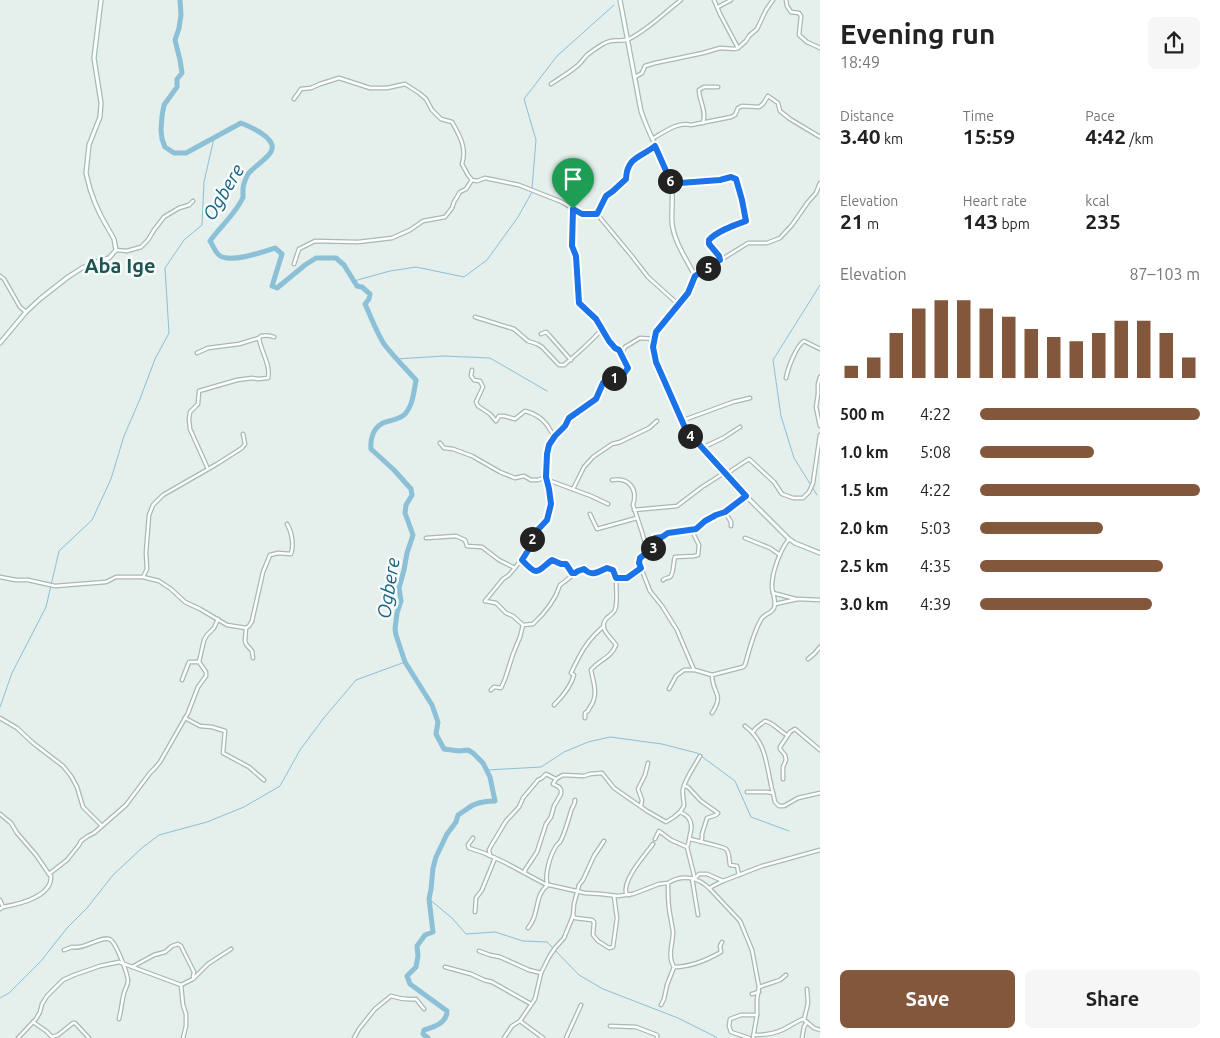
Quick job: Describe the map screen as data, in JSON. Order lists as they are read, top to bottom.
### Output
{
  "districts": ["Aba Ige"],
  "water": ["Ogbere"],
  "page": {
    "heading": ["Evening run", "18:49"],
    "stats": [
      ["Distance", "3.40 km"],
      ["Time", "15:59"],
      ["Pace", "4:42 /km"],
      ["Elevation", "21 m"],
      ["Heart rate", "143 bpm"],
      ["kcal", "235"]
    ],
    "pins": [
      "6",
      "5",
      "1",
      "4",
      "2",
      "3"
    ],
    "chart": ["Elevation", "87–103 m"],
    "list": [
      {
        "name": "500 m",
        "note": "4:22"
      },
      {
        "name": "1.0 km",
        "note": "5:08"
      },
      {
        "name": "1.5 km",
        "note": "4:22"
      },
      {
        "name": "2.0 km",
        "note": "5:03"
      },
      {
        "name": "2.5 km",
        "note": "4:35"
      },
      {
        "name": "3.0 km",
        "note": "4:39"
      }
    ],
    "buttons": ["Save", "Share"]
  }
}
